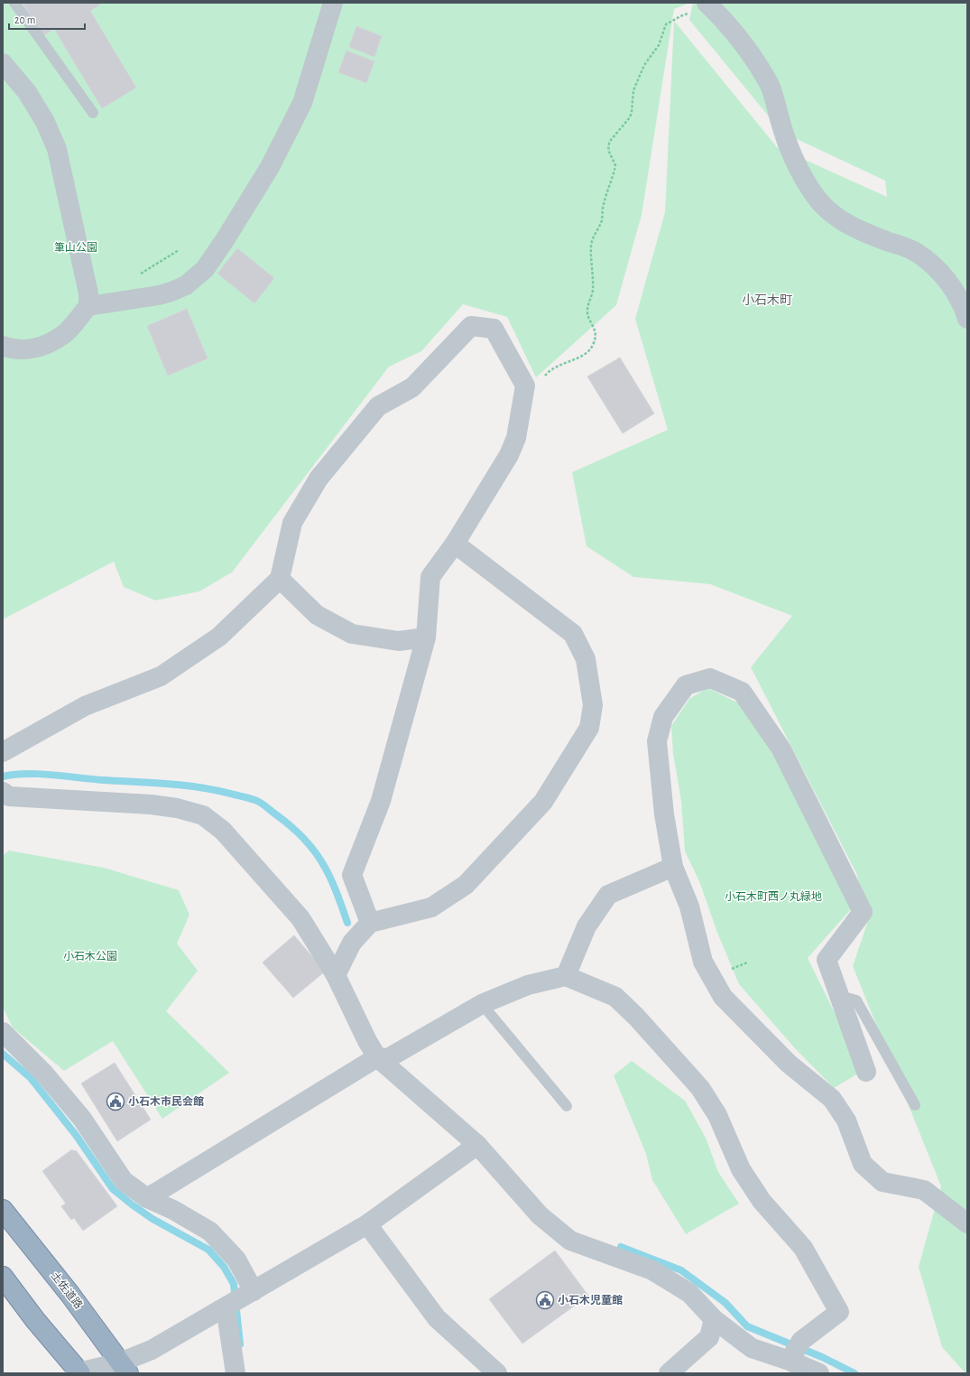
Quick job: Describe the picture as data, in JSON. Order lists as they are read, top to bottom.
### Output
{
  "streets": {
    "highway": ["土佐道路"]
  },
  "districts": ["小石木町"],
  "parks": ["筆山公園", "小石木町西ノ丸緑地", "小石木公園"],
  "places": {
    "public building": ["小石木市民会館", "小石木児童館"]
  },
  "scale_bar": "20 m"
}
